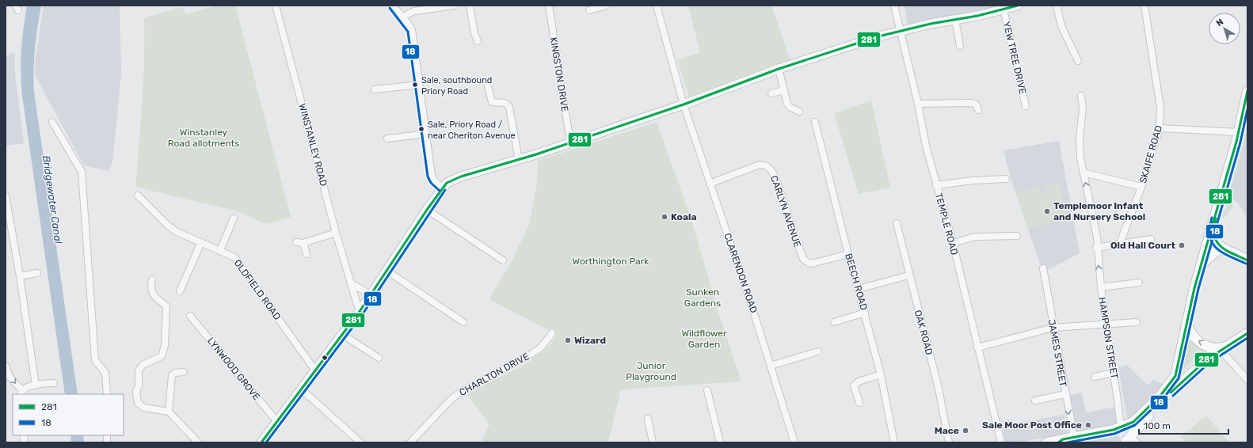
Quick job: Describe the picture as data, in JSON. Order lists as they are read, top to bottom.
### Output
{
  "streets": {
    "street": [
      "YEW TREE DRIVE",
      "KINGSTON DRIVE",
      "WINSTANLEY ROAD",
      "SKAIFE ROAD",
      "CARLYN AVENUE",
      "TEMPLE ROAD",
      "CLARENDON ROAD",
      "BEECH ROAD",
      "OLDFIELD ROAD",
      "OAK ROAD",
      "HAMPSON STREET",
      "JAMES STREET",
      "LYNWOOD GROVE",
      "CHARLTON DRIVE"
    ]
  },
  "crossings": [
    ["CARLYN AVENUE", "CLARENDON ROAD"],
    ["CARLYN AVENUE", "BEECH ROAD"]
  ],
  "water": ["Bridgewater Canal"],
  "parks": [
    "Winstanley Road allotments",
    "Worthington Park",
    "Sunken Gardens",
    "Wildflower Garden",
    "Junior Playground"
  ],
  "places": [
    "Sale, southbound Priory Road",
    "Sale, Priory Road / near Cheriton Avenue",
    "Templemoor Infant and Nursery School",
    "Koala",
    "Old Hall Court",
    "Wizard",
    "Sale Moor Post Office",
    "Mace"
  ],
  "lines": ["transit line 281", "transit line 18"],
  "legend": ["281", "18"],
  "scale_bar": "100 m",
  "north": "top left"
}
